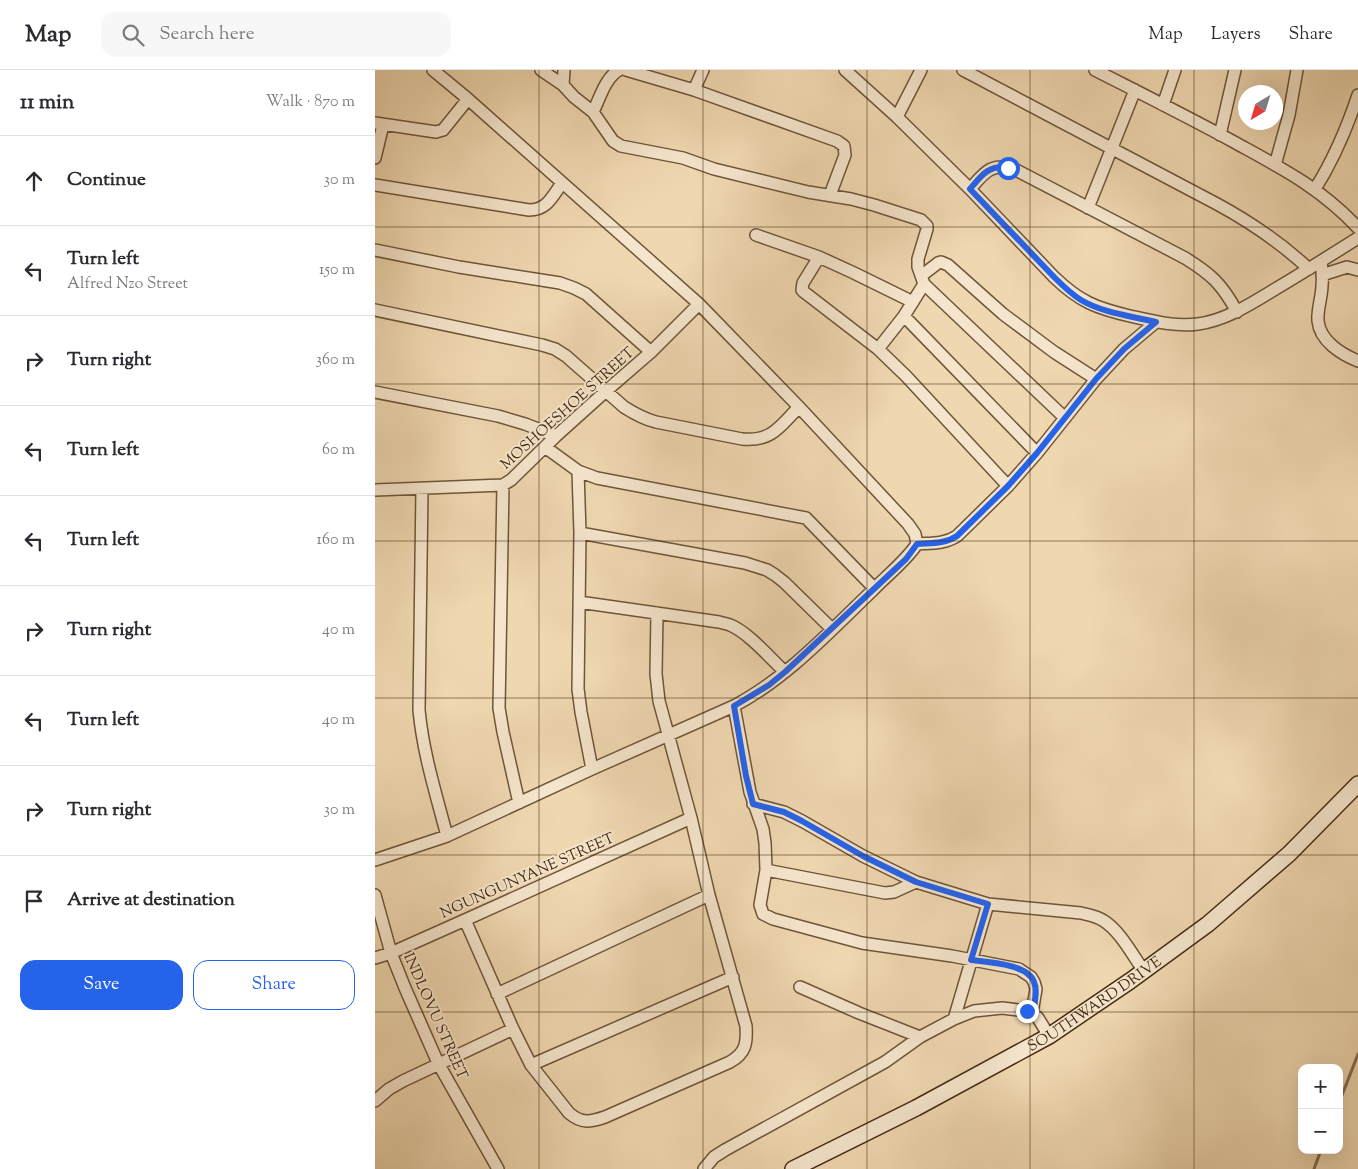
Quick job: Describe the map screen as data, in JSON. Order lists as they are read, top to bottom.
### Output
{
  "streets": {
    "main road": ["SOUTHWARD DRIVE"],
    "street": ["MOSHOESHOE STREET", "NGUNGUNYANE STREET", "INDLOVU STREET"]
  },
  "crossings": [
    ["NGUNGUNYANE STREET", "INDLOVU STREET"]
  ],
  "north": "bottom left",
  "page": {
    "header": "Map",
    "search": "Search here",
    "nav": ["Map", "Layers", "Share"],
    "heading": ["11 min", "Walk · 870 m"],
    "list": [
      ["Continue", "30 m"],
      ["Turn left", "Alfred Nzo Street", "150 m"],
      ["Turn right", "360 m"],
      ["Turn left", "60 m"],
      ["Turn left", "160 m"],
      ["Turn right", "40 m"],
      ["Turn left", "40 m"],
      ["Turn right", "30 m"],
      "Arrive at destination"
    ],
    "buttons": ["Save", "Share"],
    "map_buttons": ["+", "−"]
  }
}
